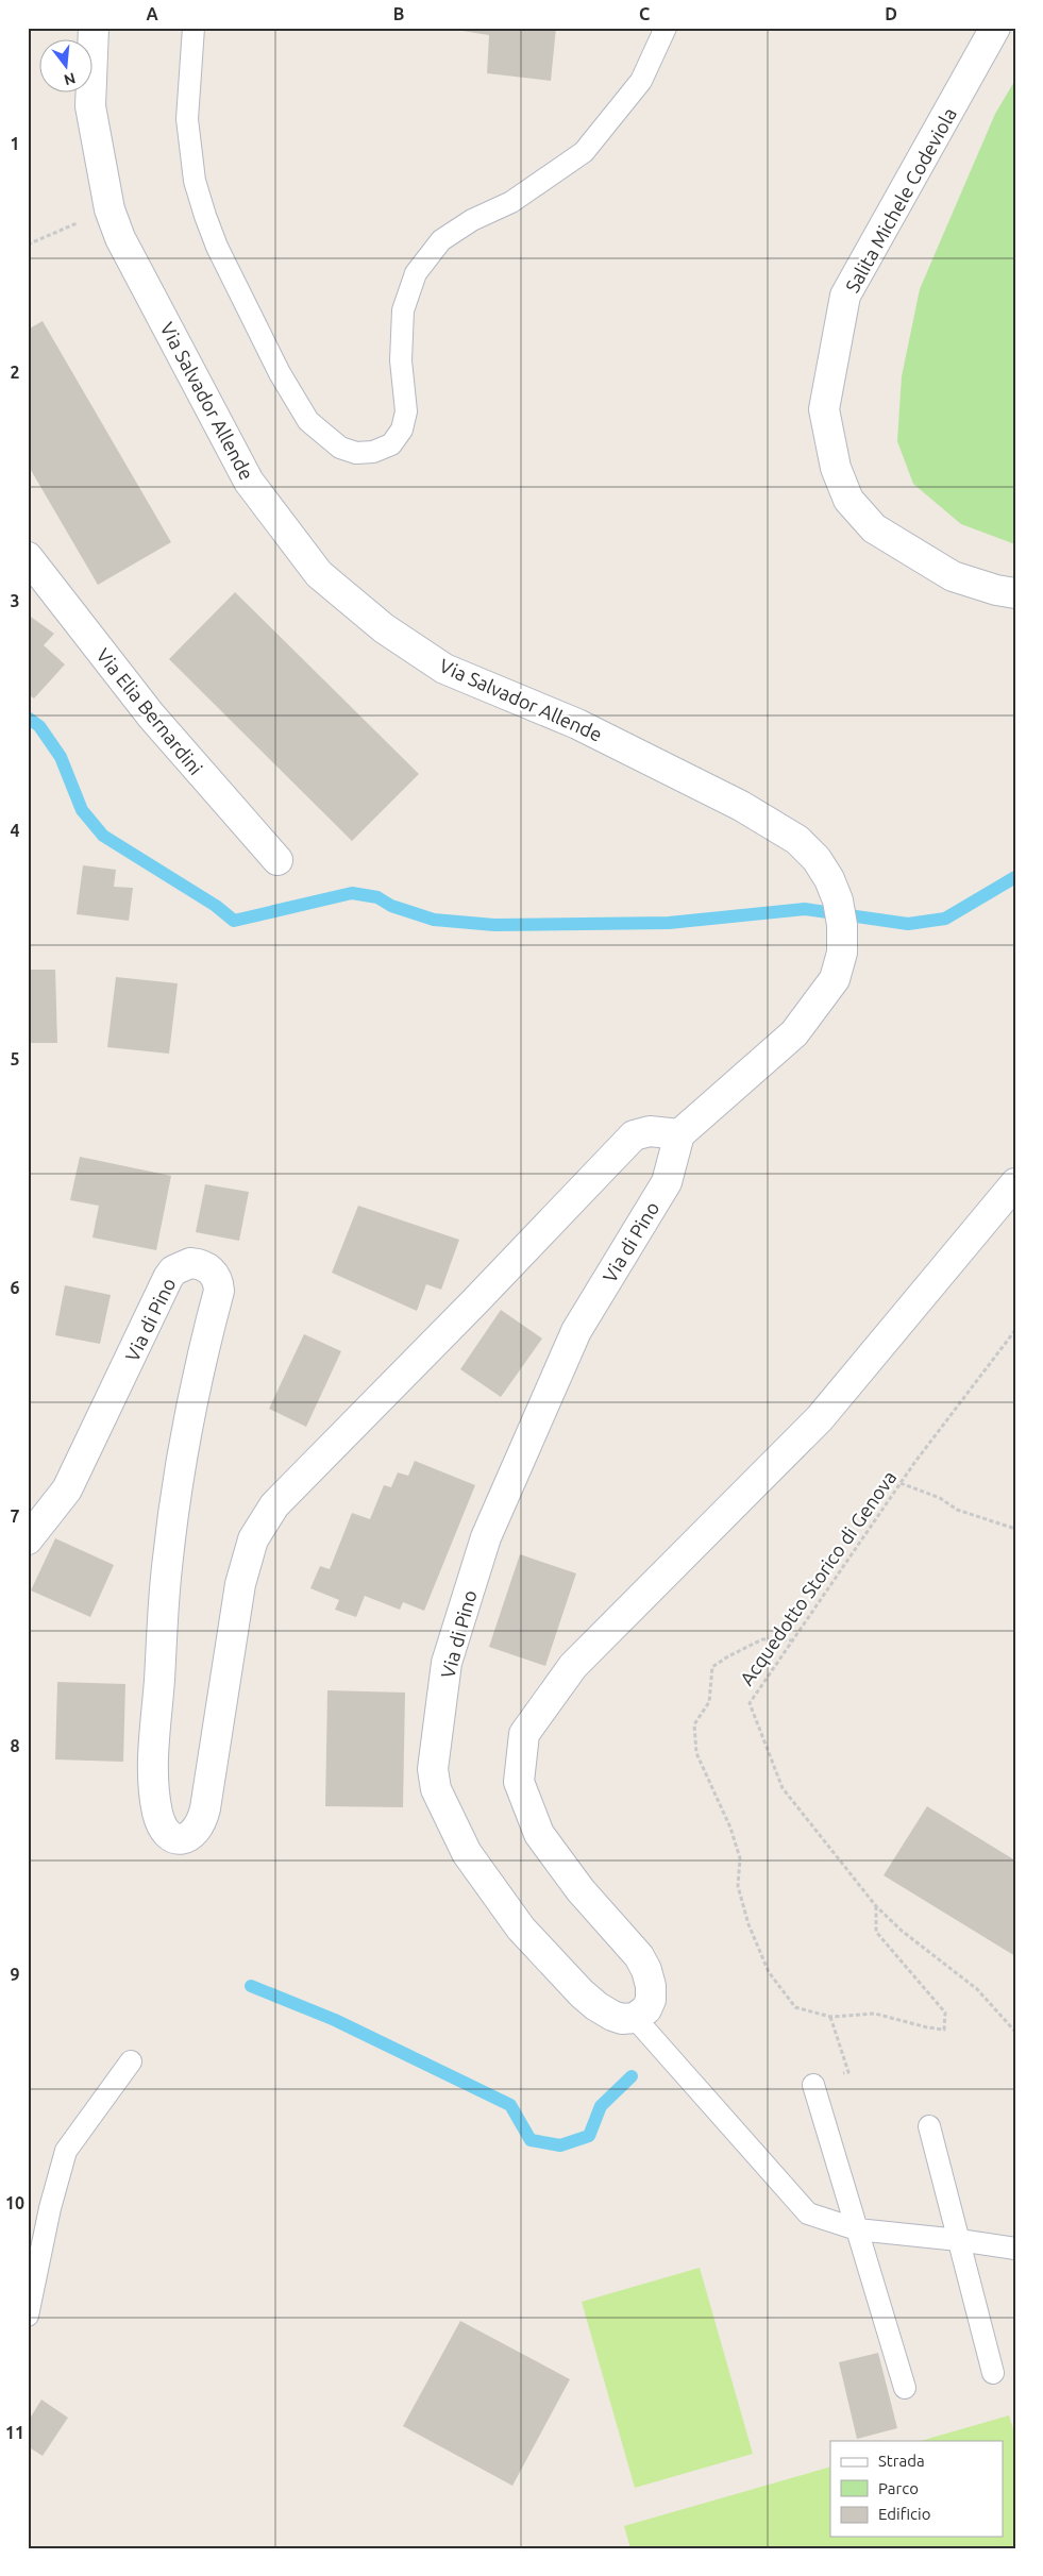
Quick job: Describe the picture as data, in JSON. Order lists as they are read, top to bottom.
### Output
{
  "streets": {
    "street": [
      "Salita Michele Codeviola",
      "Via Salvador Allende",
      "Via Elia Bernardini",
      "Via di Pino"
    ],
    "path": ["Acquedotto Storico di Genova"]
  },
  "crossings": [
    ["Via Salvador Allende", "Via di Pino"]
  ],
  "legend": ["Strada", "Parco", "Edificio"],
  "north": "bottom",
  "grid": {
    "columns": [
      "A",
      "B",
      "C",
      "D"
    ],
    "rows": [
      "1",
      "2",
      "3",
      "4",
      "5",
      "6",
      "7",
      "8",
      "9",
      "10",
      "11"
    ]
  }
}
